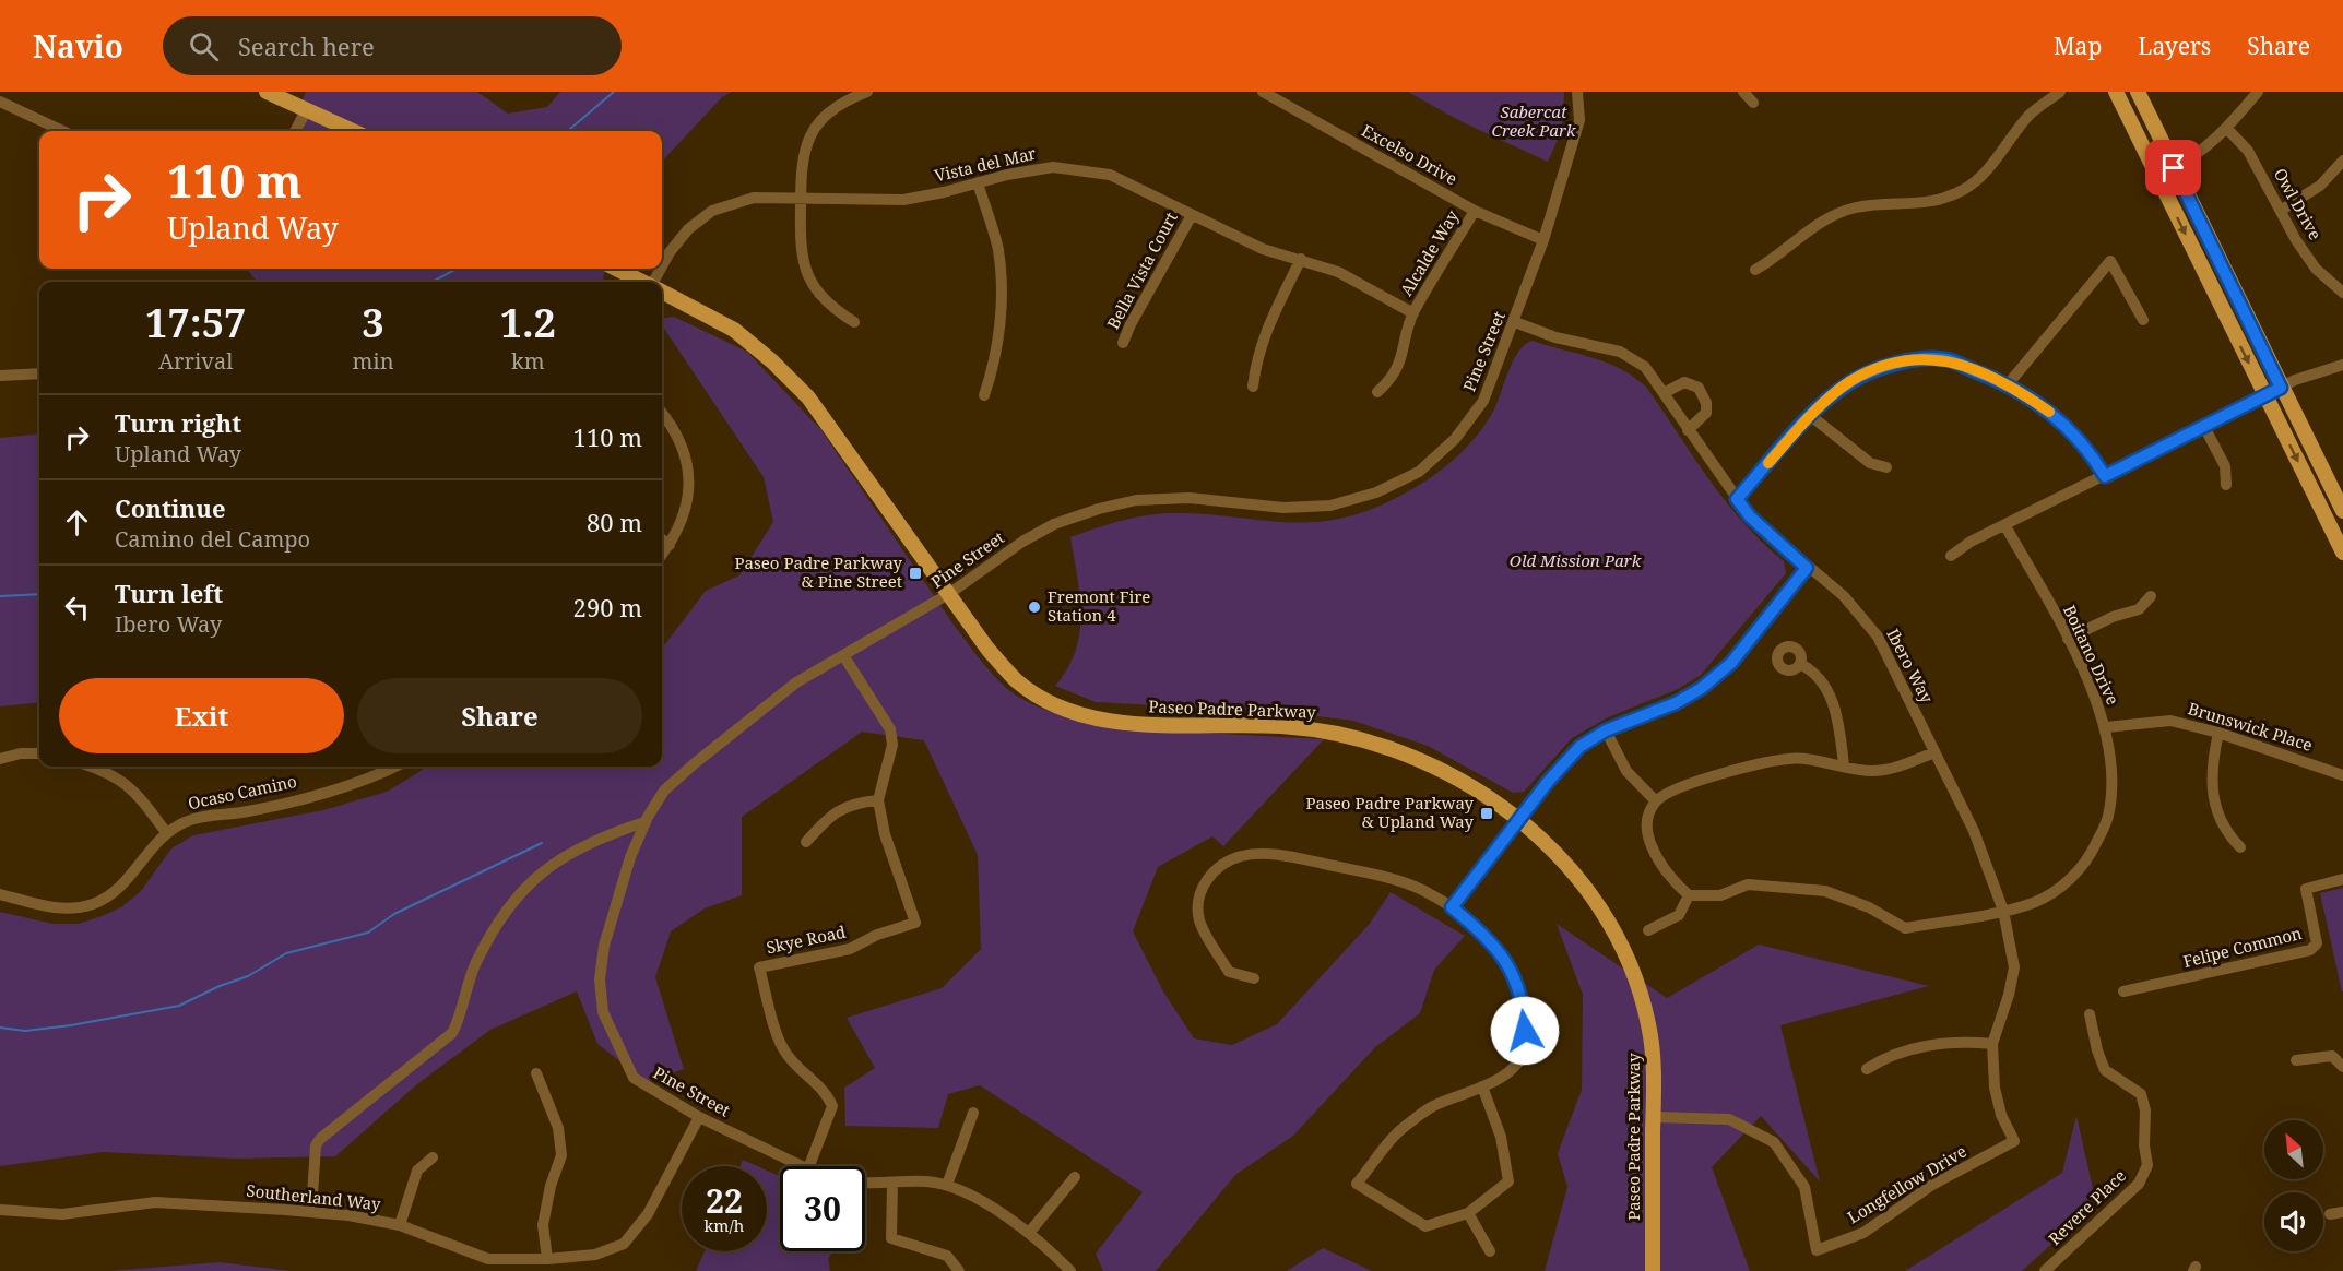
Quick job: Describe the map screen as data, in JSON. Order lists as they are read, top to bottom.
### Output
{
  "streets": {
    "main road": ["Paseo Padre Parkway"],
    "street": [
      "Excelso Drive",
      "Vista del Mar",
      "Owl Drive",
      "Alcalde Way",
      "Bella Vista Court",
      "Pine Street",
      "Boitano Drive",
      "Ibero Way",
      "Brunswick Place",
      "Ocaso Camino",
      "Skye Road",
      "Felipe Common",
      "Longfellow Drive",
      "Southerland Way",
      "Revere Place"
    ]
  },
  "crossings": [
    ["Excelso Drive", "Alcalde Way"],
    ["Excelso Drive", "Pine Street"],
    ["Vista del Mar", "Alcalde Way"],
    ["Vista del Mar", "Bella Vista Court"],
    ["Pine Street", "Ibero Way"],
    ["Pine Street", "Paseo Padre Parkway"],
    ["Pine Street", "Skye Road"],
    ["Pine Street", "Southerland Way"],
    ["Boitano Drive", "Ibero Way"],
    ["Boitano Drive", "Brunswick Place"],
    ["Ibero Way", "Longfellow Drive"],
    ["Paseo Padre Parkway", "Longfellow Drive"]
  ],
  "parks": ["Sabercat Creek Park", "Old Mission Park"],
  "places": {
    "transit": ["Paseo Padre Parkway & Pine Street", "Paseo Padre Parkway & Upland Way"],
    "other": ["Fremont Fire Station 4"]
  },
  "north": "top left",
  "page": {
    "header": "Navio",
    "search": "Search here",
    "nav": ["Map", "Layers", "Share"],
    "turn": ["110 m", "Upland Way"],
    "eta": [
      "17:57",
      "Arrival",
      "3",
      "min",
      "1.2",
      "km"
    ],
    "list": [
      {
        "name": "Turn right",
        "note": "Upland Way",
        "value": "110 m"
      },
      {
        "name": "Continue",
        "note": "Camino del Campo",
        "value": "80 m"
      },
      {
        "name": "Turn left",
        "note": "Ibero Way",
        "value": "290 m"
      }
    ],
    "buttons": ["Exit", "Share"],
    "speed": "22 km/h",
    "limit": "30"
  }
}
